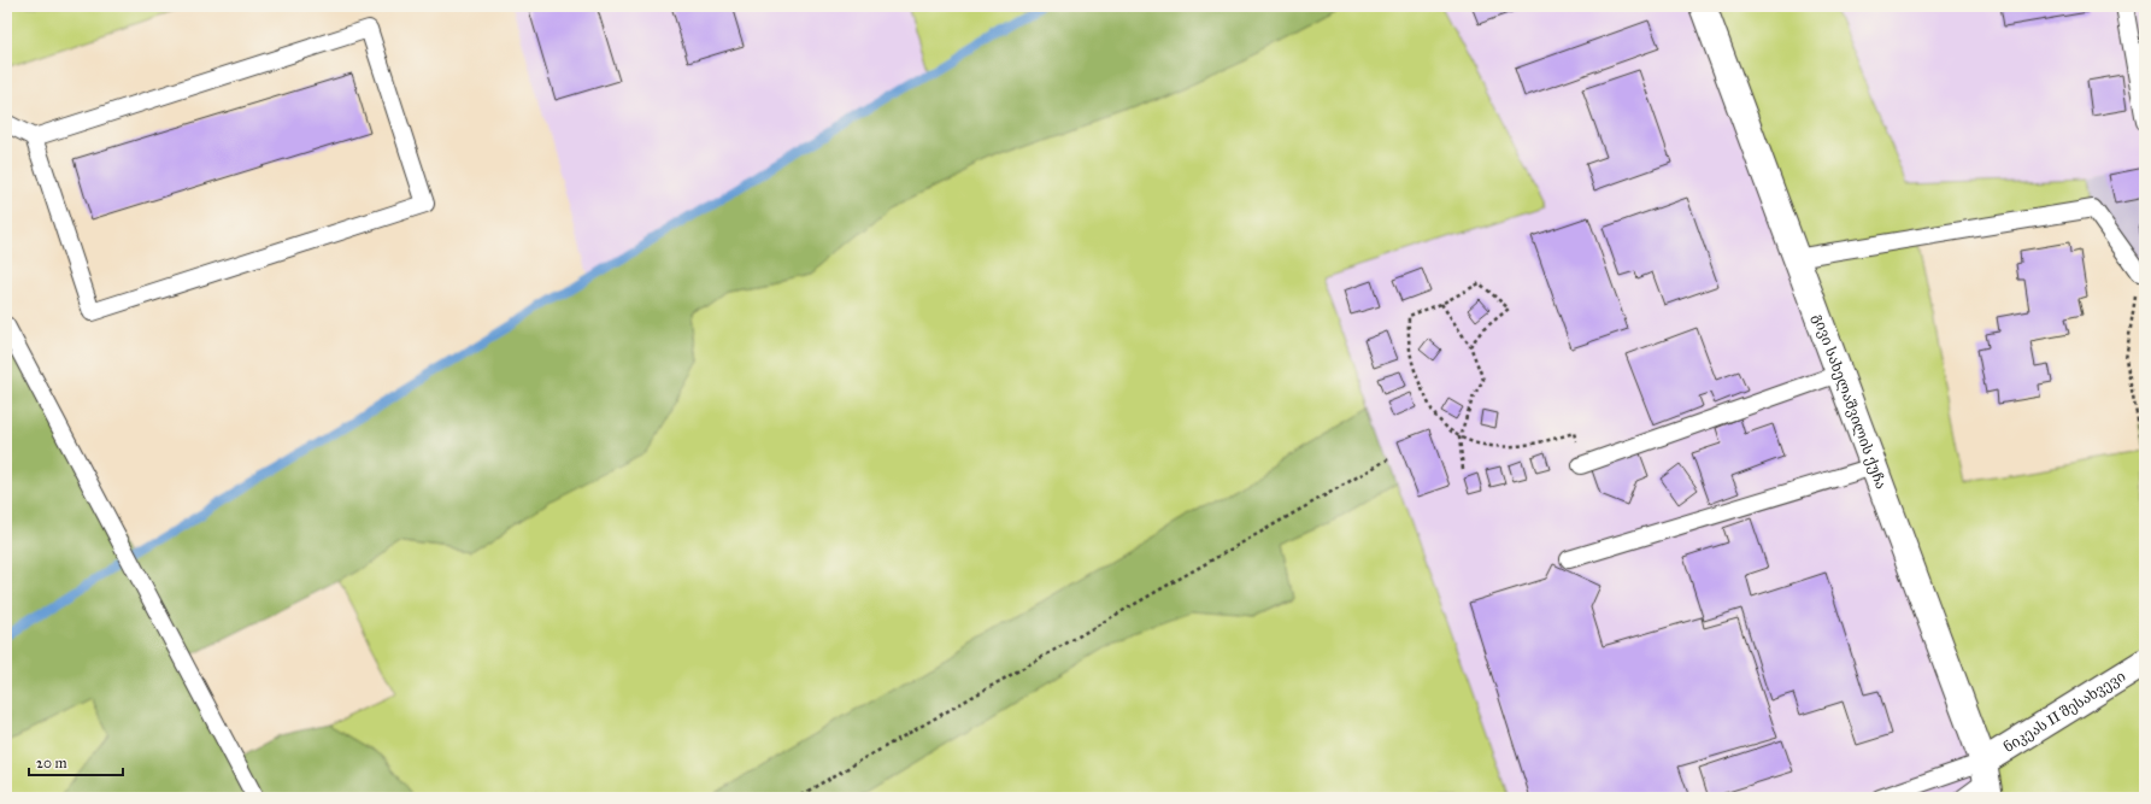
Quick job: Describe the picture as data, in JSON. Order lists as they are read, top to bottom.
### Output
{
  "streets": {
    "street": ["გივი სახელაშვილის ქუჩა", "ნიკეას II შესახვევი"]
  },
  "crossings": [
    ["გივი სახელაშვილის ქუჩა", "ნიკეას II შესახვევი"]
  ],
  "scale_bar": "20 m"
}
